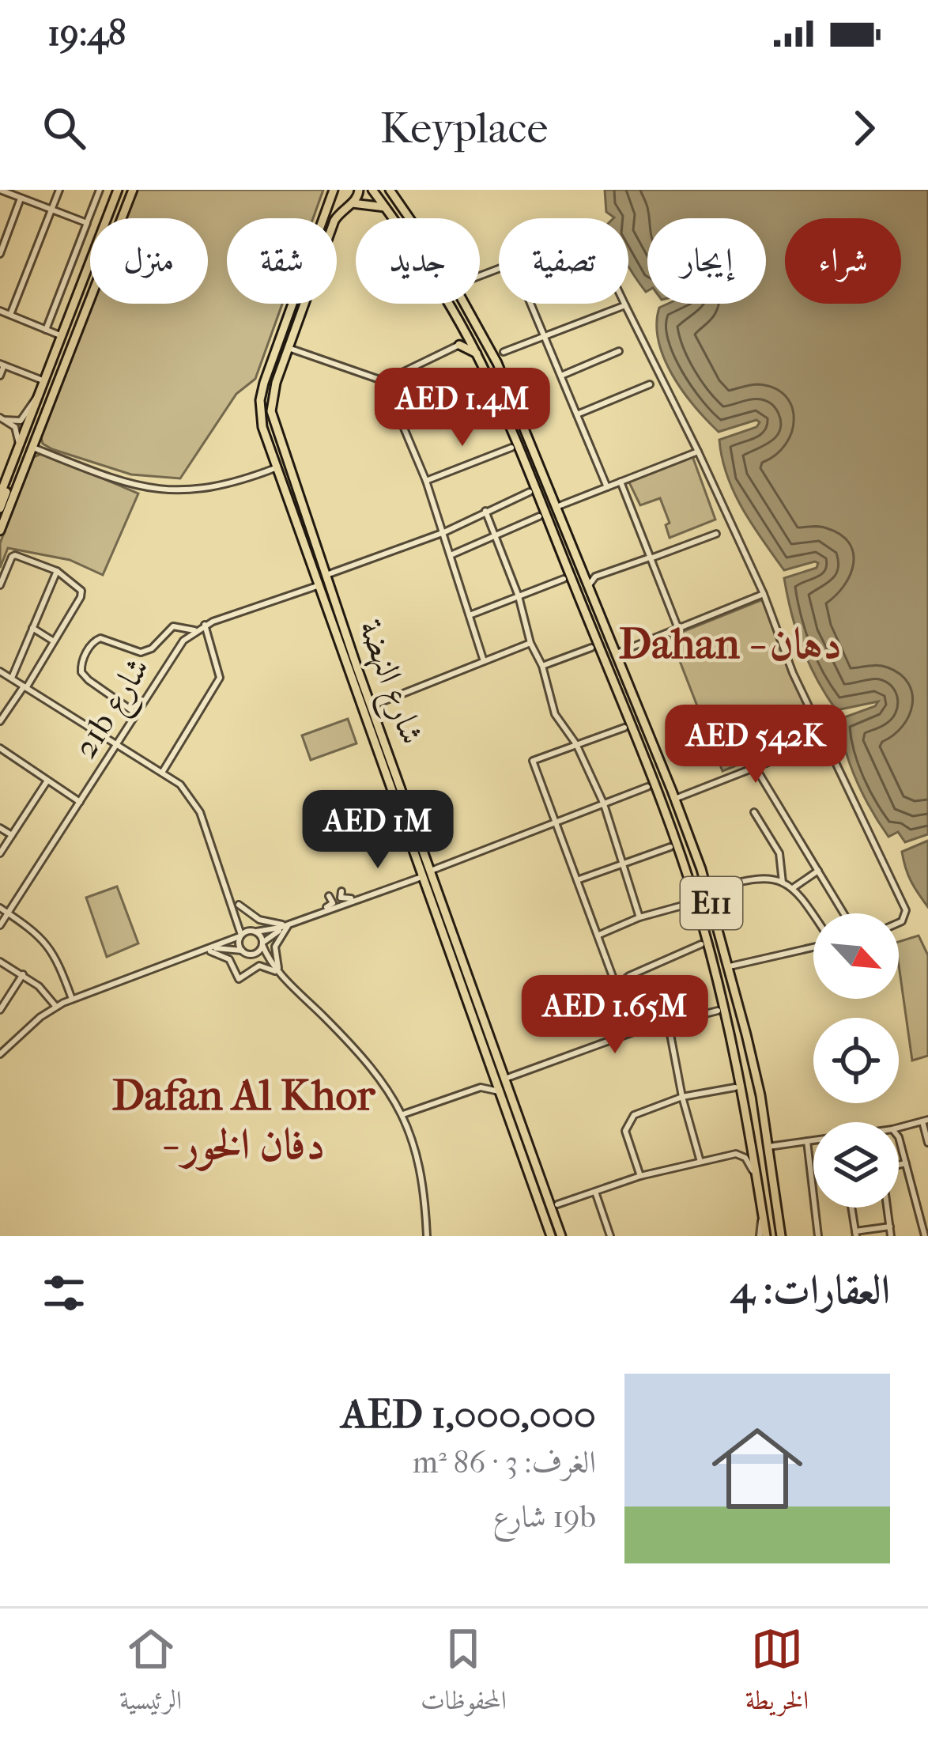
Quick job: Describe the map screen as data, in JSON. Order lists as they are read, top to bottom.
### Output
{
  "streets": {
    "main road": ["شارع النهضة", "E11"],
    "street": ["21b شارع"]
  },
  "crossings": [
    ["شارع النهضة", "21b شارع"]
  ],
  "districts": ["Dahan - دهان", "Dafan Al Khor - دفان الخور"],
  "north": "bottom right",
  "page": {
    "status": "19:48",
    "header": "Keyplace",
    "chip": [
      "شراء",
      "إيجار",
      "تصفية",
      "جديد",
      "شقة",
      "منزل"
    ],
    "price": [
      "AED 1.4M",
      "AED 542K",
      "AED 1M",
      "AED 1.65M"
    ],
    "heading": "العقارات: 4",
    "list": [
      {
        "name": "AED 1,000,000",
        "note": "الغرف: 3 · 86 m² · 19b شارع"
      }
    ],
    "tabs": ["الخريطة", "المحفوظات", "الرئيسية"]
  }
}
